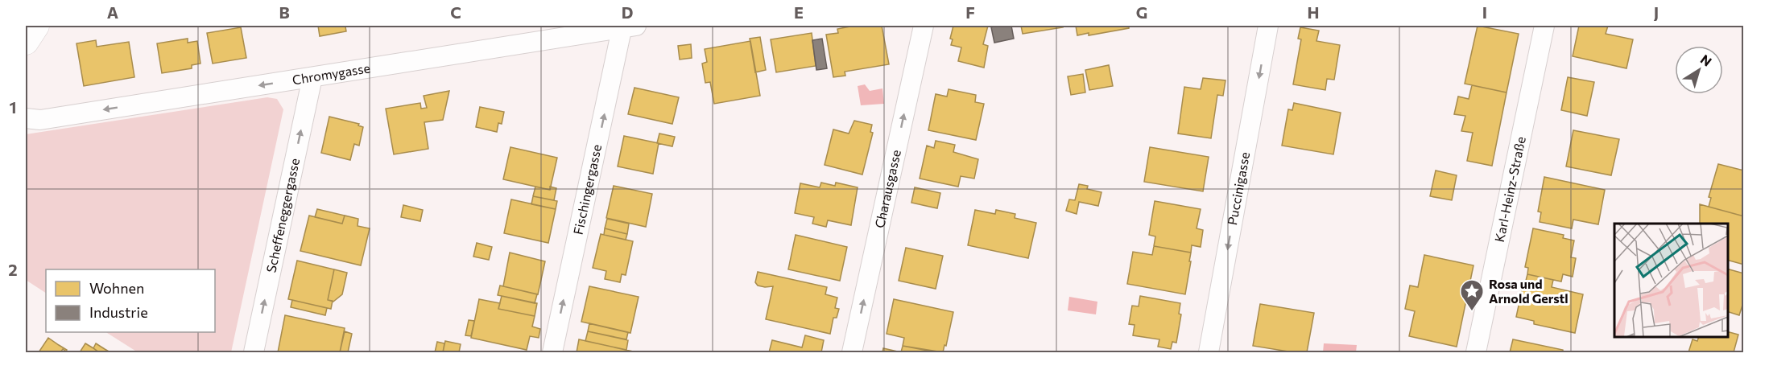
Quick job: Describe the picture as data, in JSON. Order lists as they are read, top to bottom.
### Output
{
  "streets": {
    "street": [
      "Chromygasse",
      "Fischingergasse",
      "Charausgasse",
      "Puccinigasse",
      "Karl-Heinz-Straße",
      "Scheffeneggergasse"
    ]
  },
  "crossings": [
    ["Chromygasse", "Fischingergasse"],
    ["Chromygasse", "Scheffeneggergasse"]
  ],
  "one_way": [
    "Chromygasse",
    "Fischingergasse",
    "Charausgasse",
    "Puccinigasse",
    "Scheffeneggergasse"
  ],
  "places": {
    "place": ["Rosa und Arnold Gerstl"]
  },
  "legend": ["Wohnen", "Industrie"],
  "north": "top right",
  "grid": {
    "columns": [
      "A",
      "B",
      "C",
      "D",
      "E",
      "F",
      "G",
      "H",
      "I",
      "J"
    ],
    "rows": ["1", "2"]
  }
}
